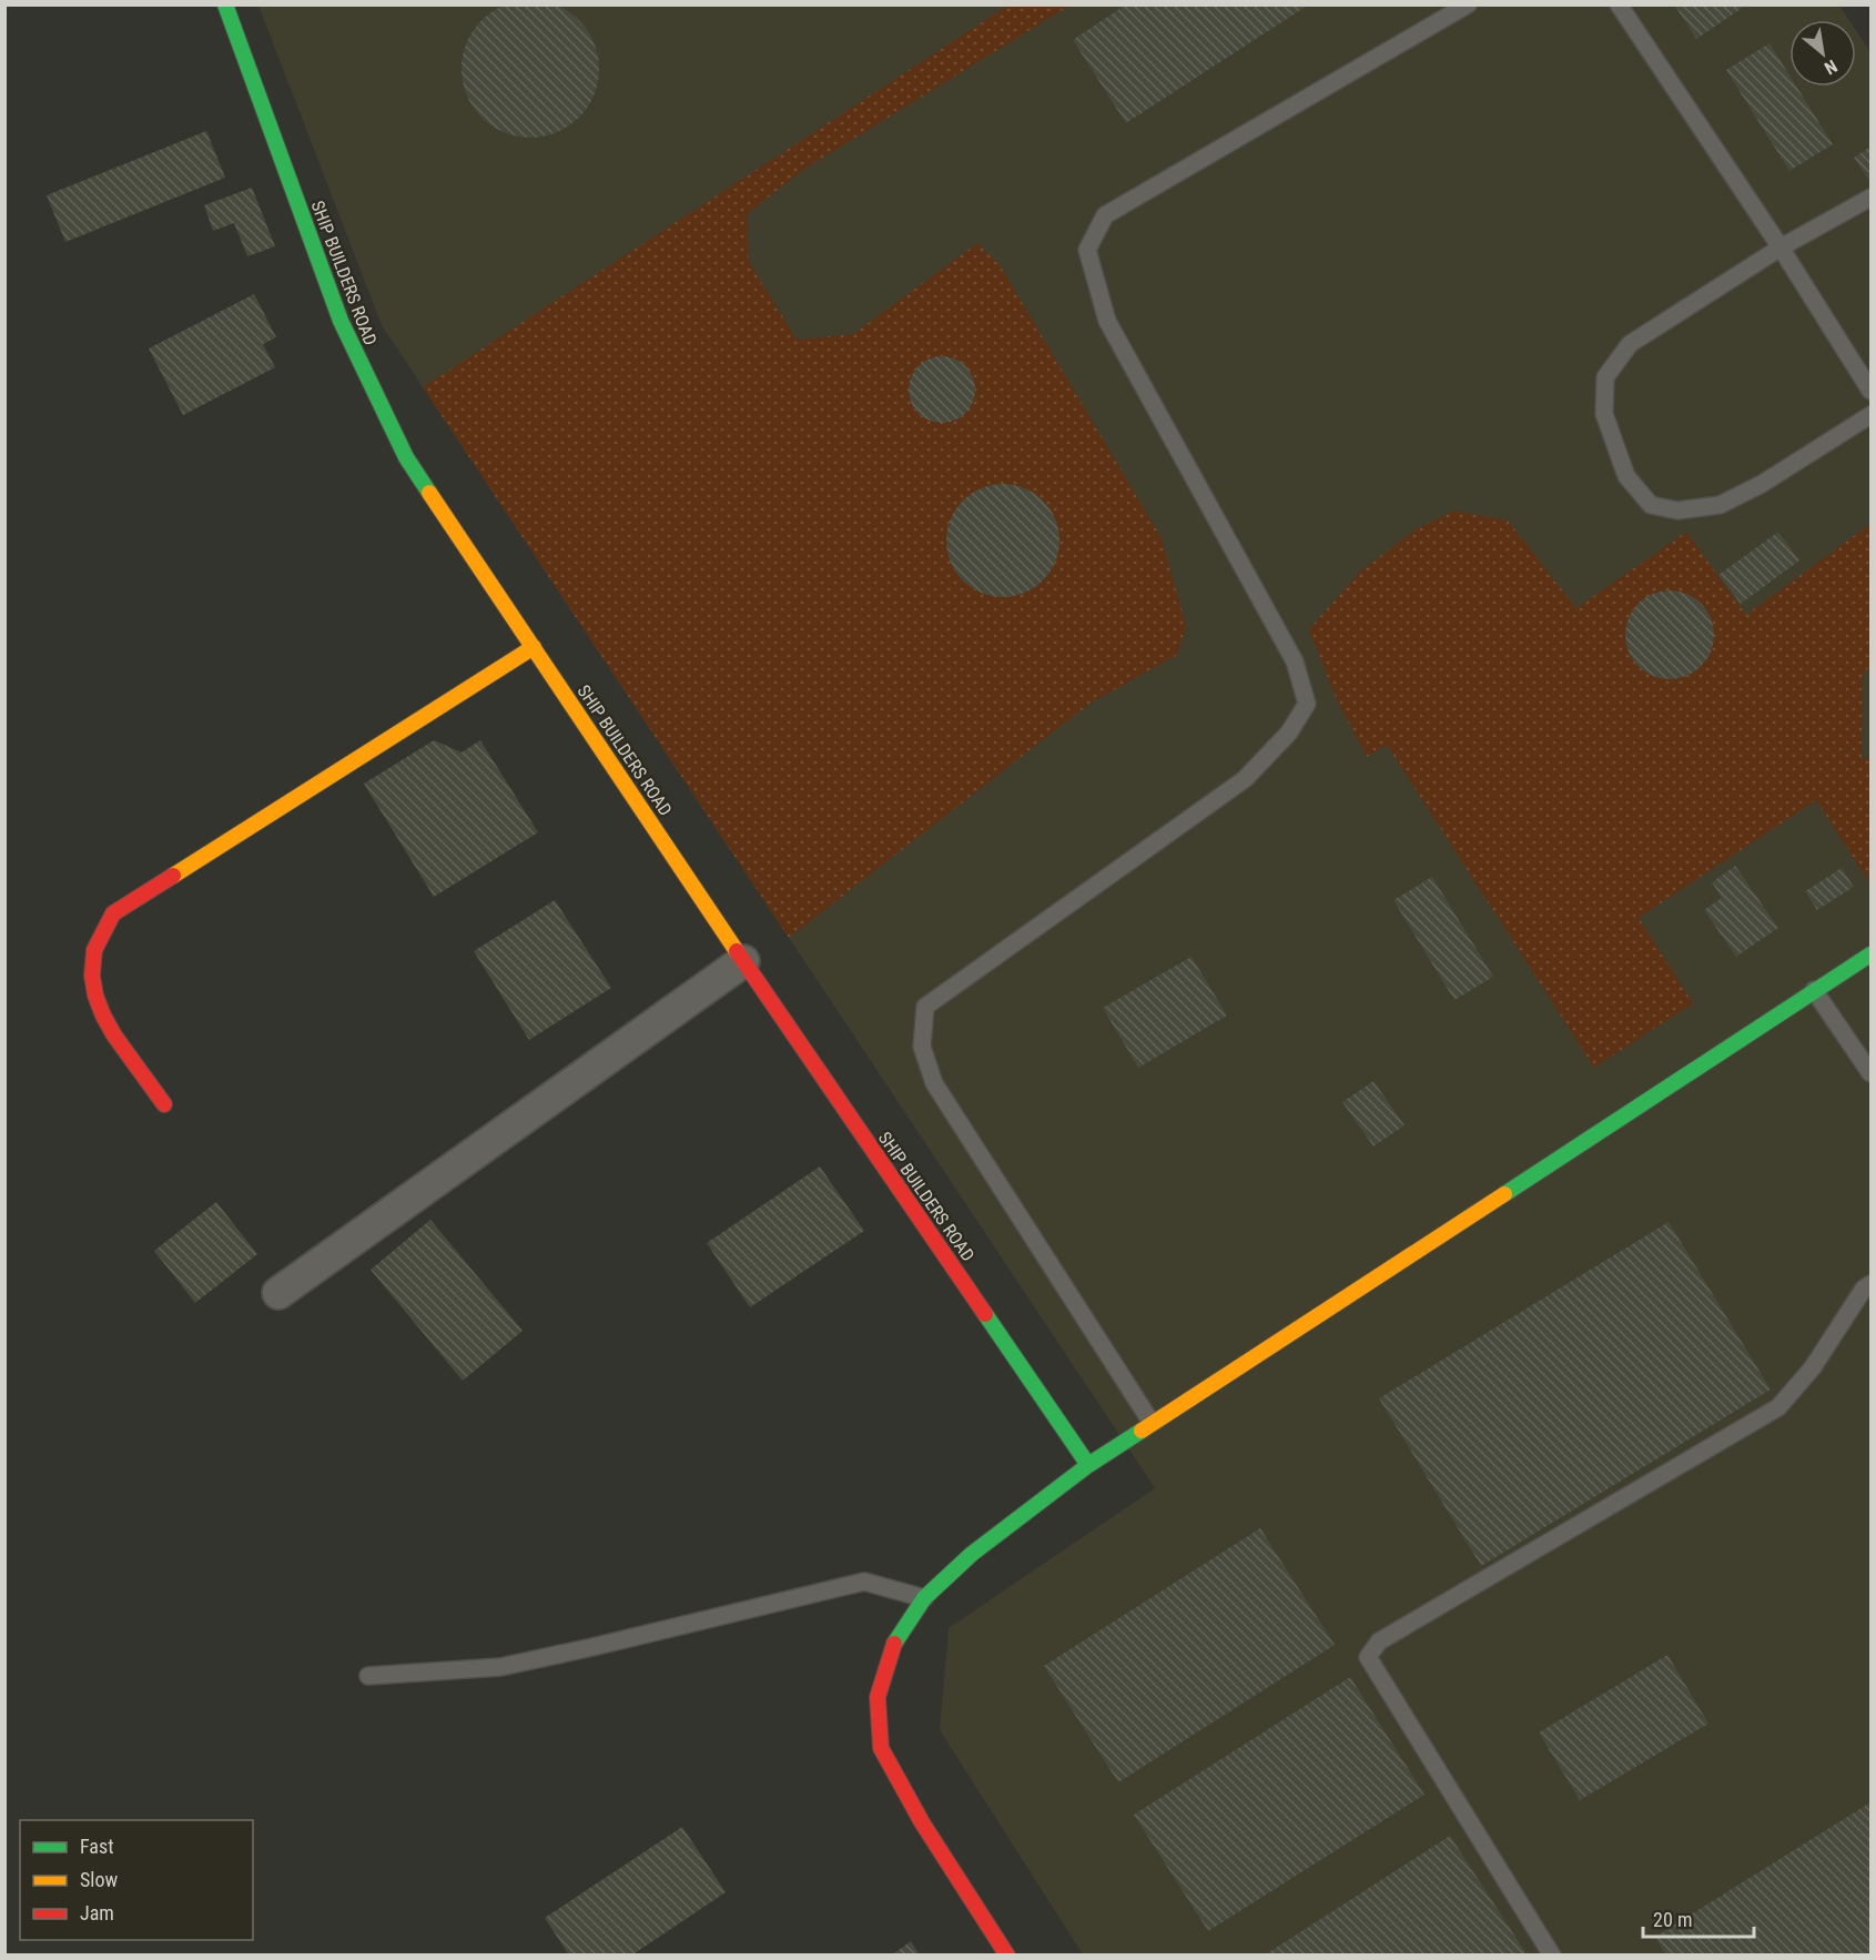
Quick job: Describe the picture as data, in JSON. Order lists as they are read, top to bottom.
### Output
{
  "streets": {
    "street": ["SHIP BUILDERS ROAD"]
  },
  "legend": ["Fast", "Slow", "Jam"],
  "scale_bar": "20 m",
  "north": "bottom right"
}
